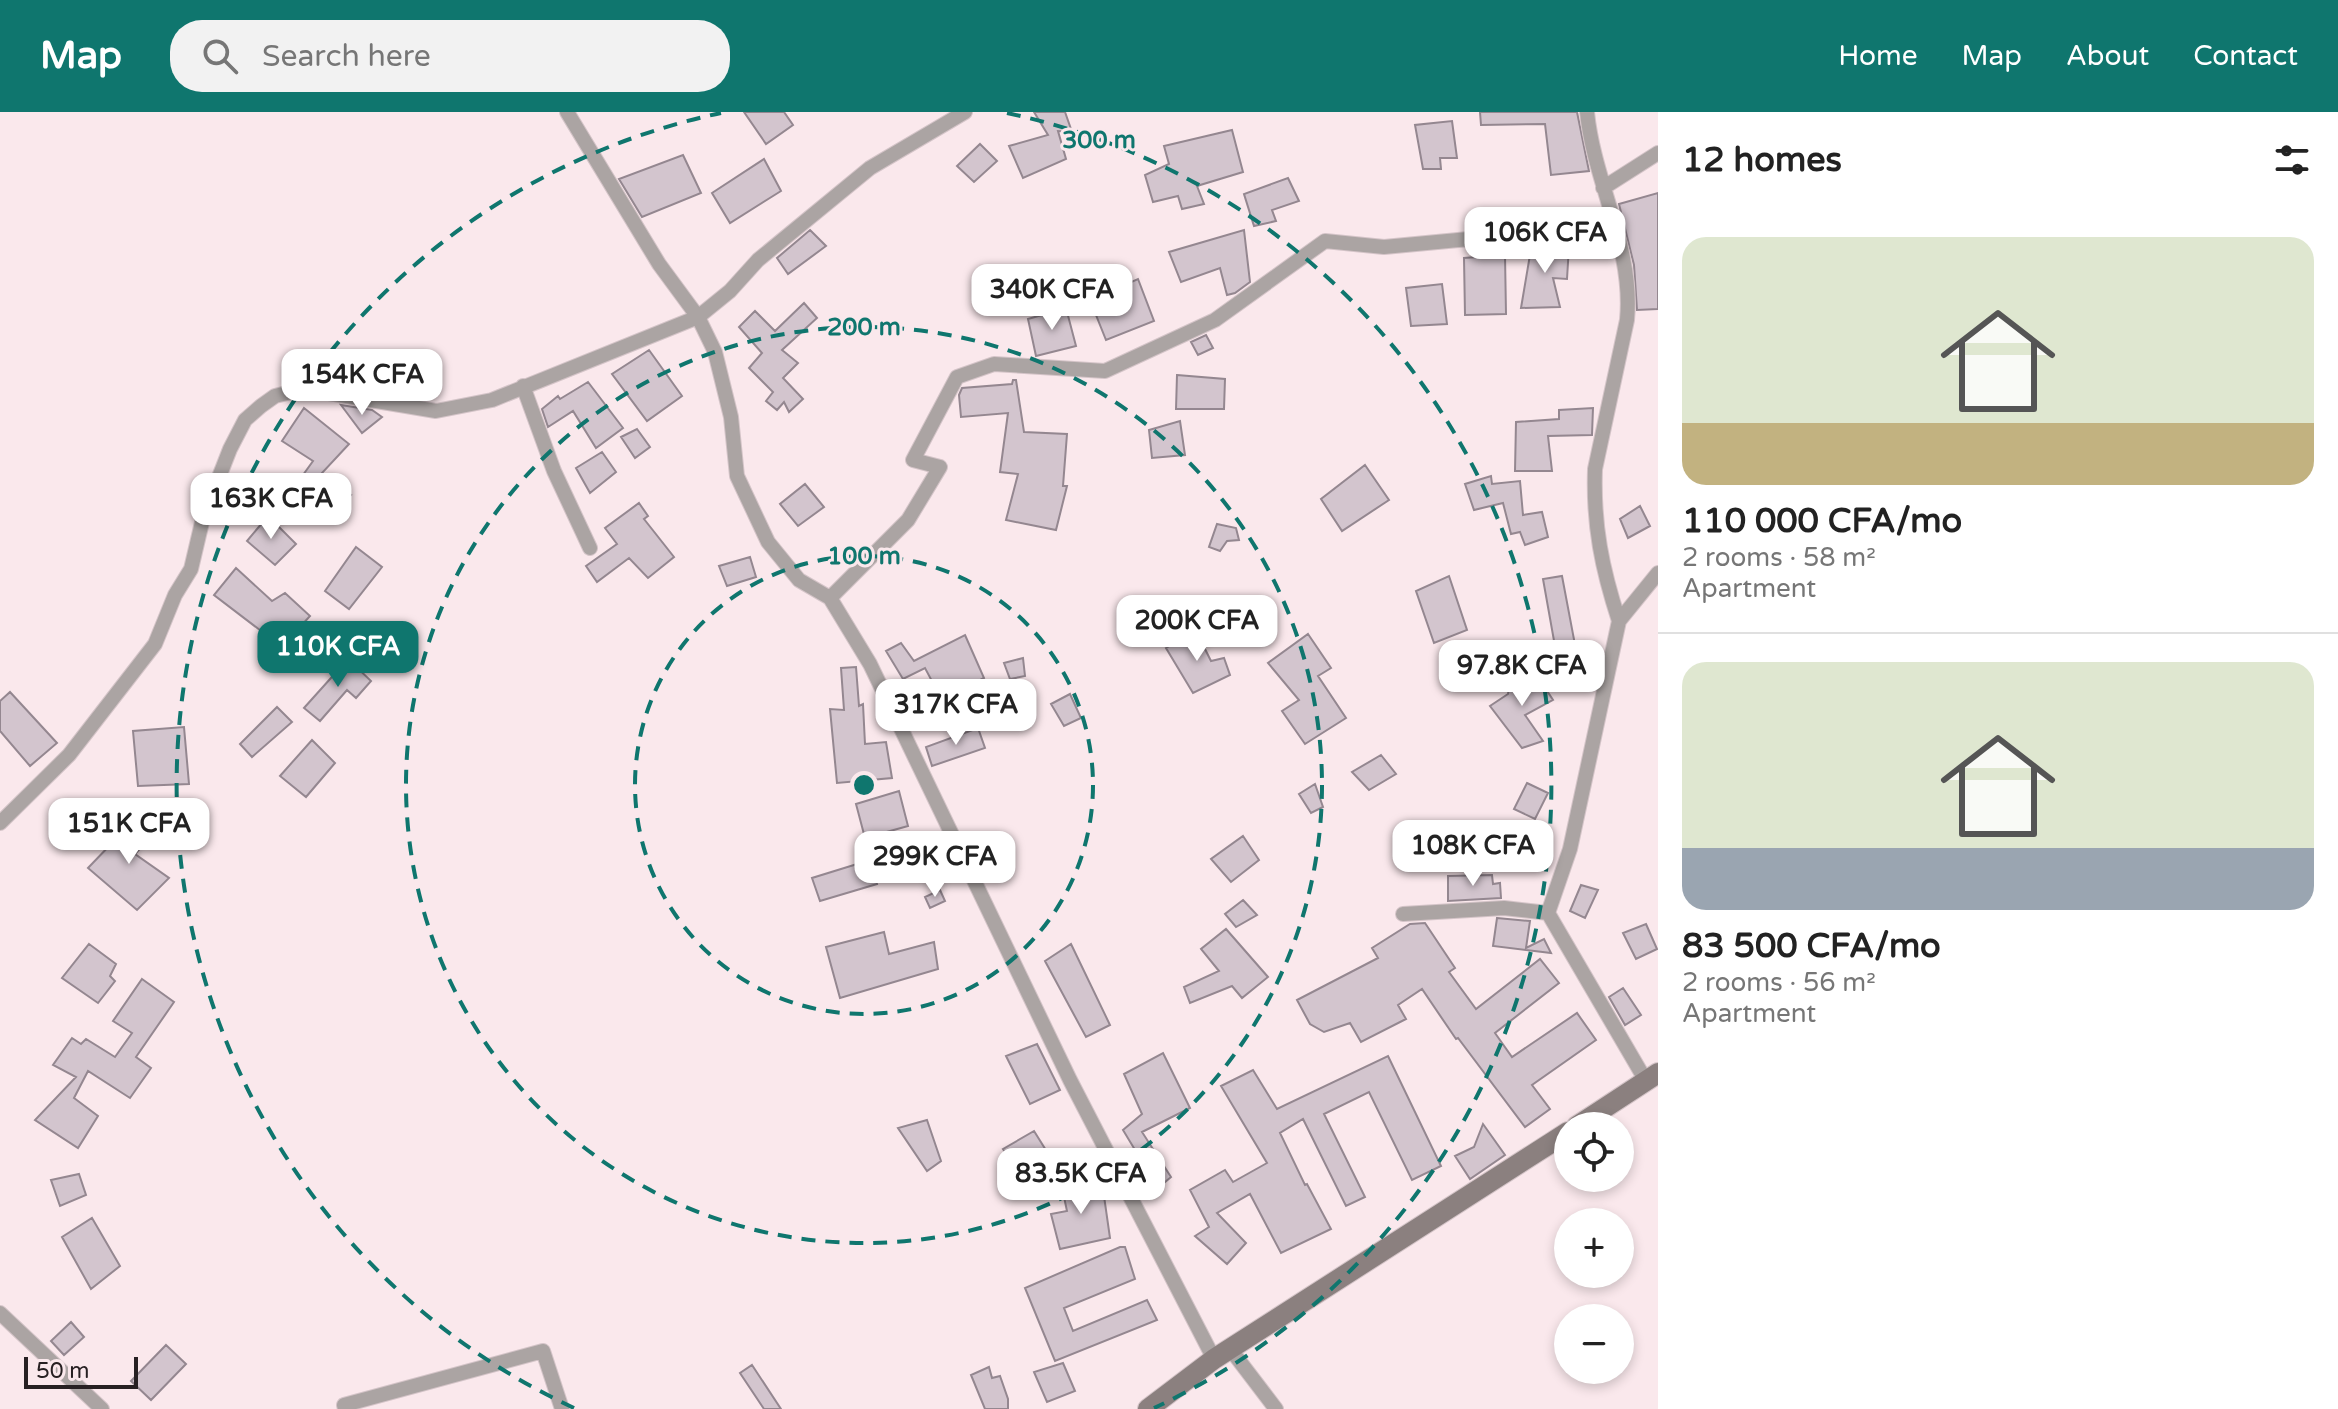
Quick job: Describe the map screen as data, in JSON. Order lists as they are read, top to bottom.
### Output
{
  "scale_bar": "50 m",
  "page": {
    "header": "Map",
    "search": "Search here",
    "nav": [
      "Home",
      "Map",
      "About",
      "Contact"
    ],
    "heading": "12 homes",
    "price": [
      "106K CFA",
      "340K CFA",
      "154K CFA",
      "163K CFA",
      "200K CFA",
      "110K CFA",
      "97.8K CFA",
      "317K CFA",
      "151K CFA",
      "108K CFA",
      "299K CFA",
      "83.5K CFA"
    ],
    "list": [
      {
        "name": "110 000 CFA/mo",
        "note": "2 rooms · 58 m² · Apartment"
      },
      {
        "name": "83 500 CFA/mo",
        "note": "2 rooms · 56 m² · Apartment"
      }
    ],
    "map_buttons": ["+", "−"],
    "scale": "50 m"
  },
  "rings": ["300 m", "200 m", "100 m"]
}
